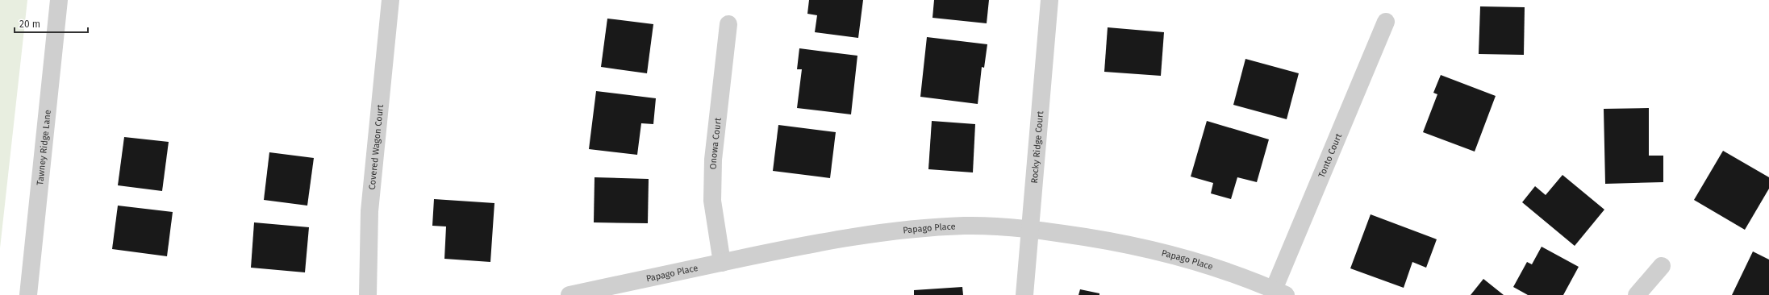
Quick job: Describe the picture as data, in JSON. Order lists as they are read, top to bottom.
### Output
{
  "streets": {
    "street": [
      "Onowa Court",
      "Tawney Ridge Lane",
      "Covered Wagon Court",
      "Rocky Ridge Court",
      "Tonto Court",
      "Papago Place"
    ]
  },
  "crossings": [
    ["Onowa Court", "Papago Place"],
    ["Rocky Ridge Court", "Papago Place"],
    ["Tonto Court", "Papago Place"]
  ],
  "scale_bar": "20 m"
}
